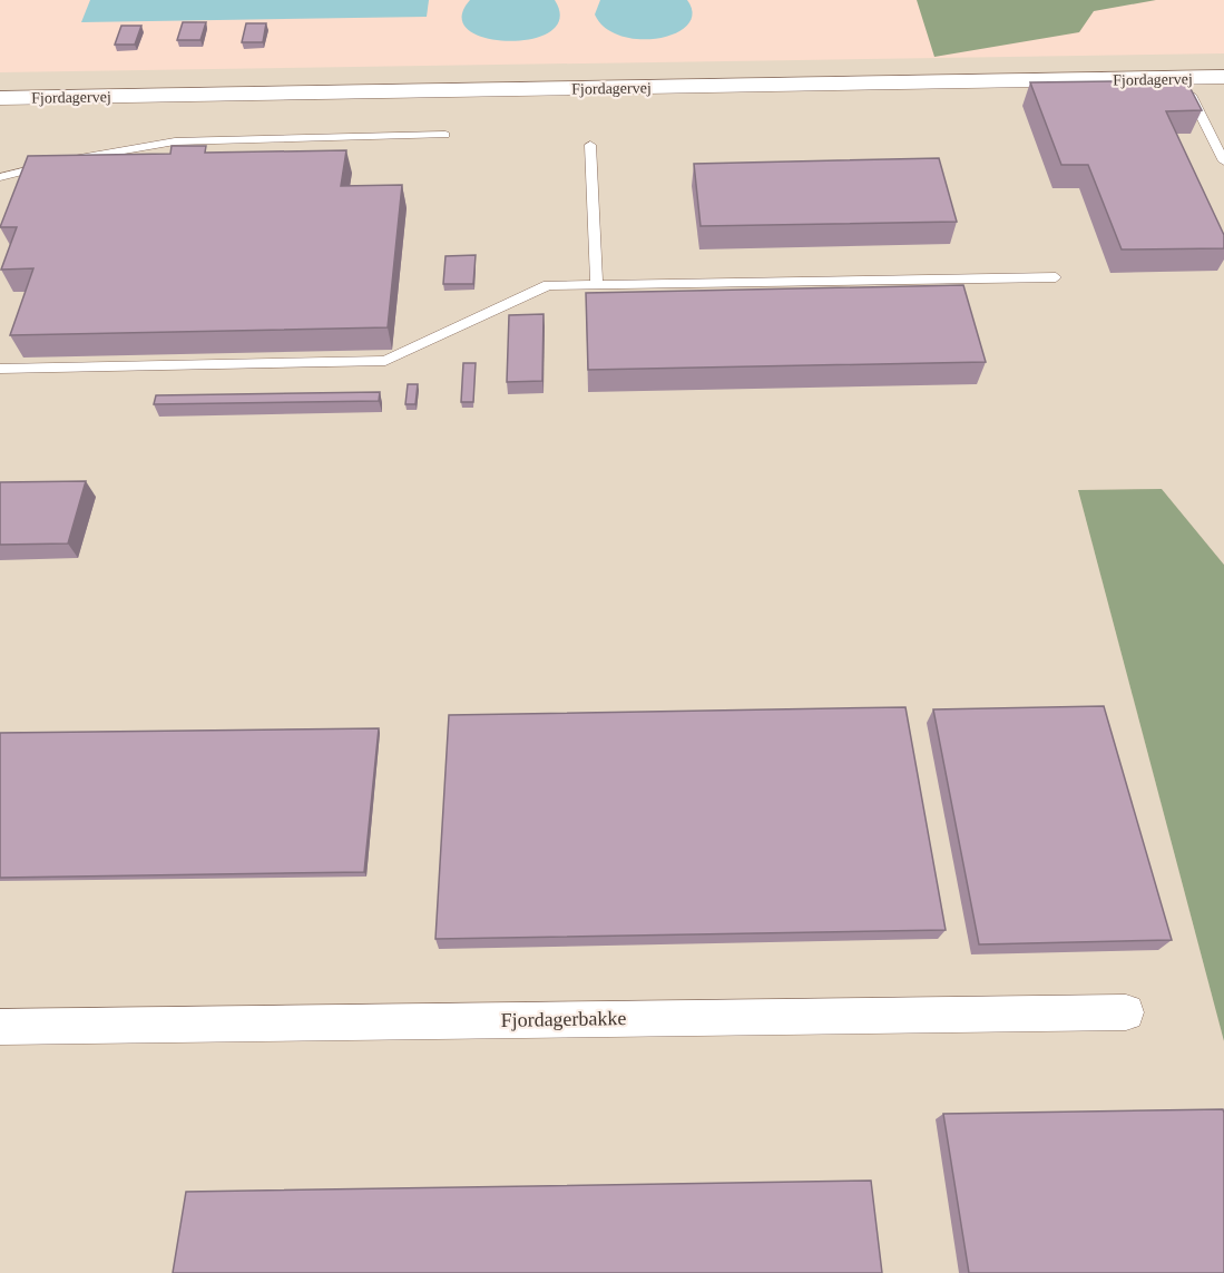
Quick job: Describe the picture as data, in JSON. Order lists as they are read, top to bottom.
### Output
{
  "streets": {
    "street": ["Fjordagervej", "Fjordagerbakke"]
  }
}
